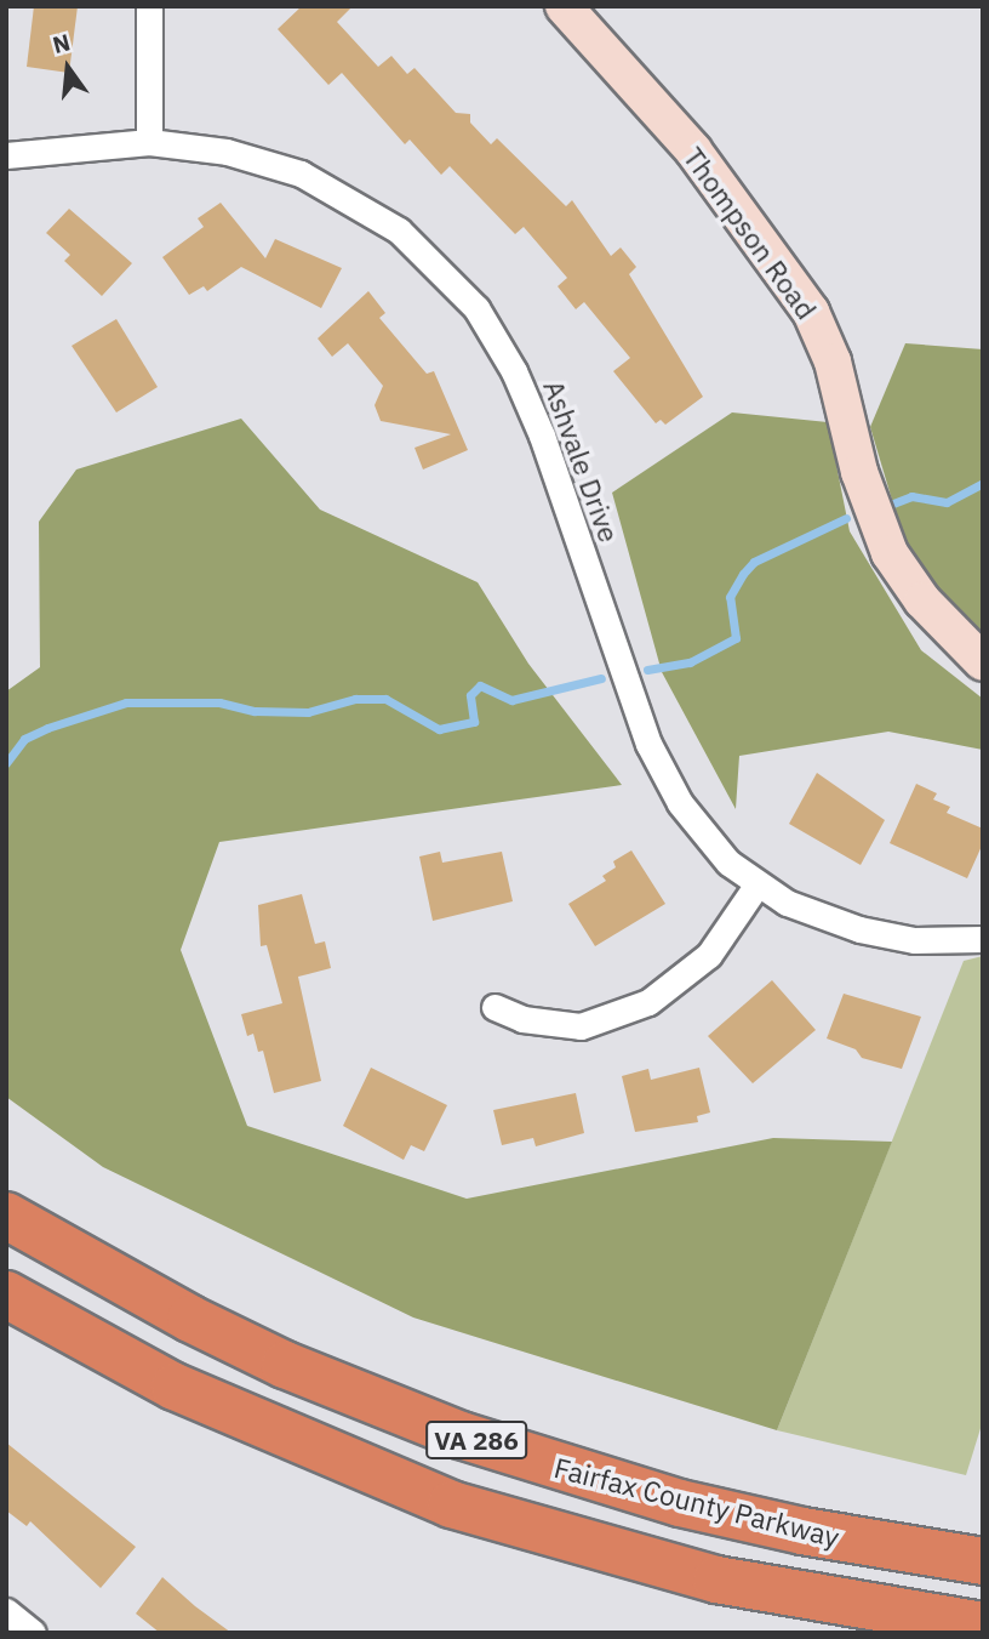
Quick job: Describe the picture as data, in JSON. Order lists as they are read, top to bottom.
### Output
{
  "streets": {
    "highway": ["VA 286", "Fairfax County Parkway"],
    "street": ["Thompson Road", "Ashvale Drive"]
  },
  "north": "top"
}
